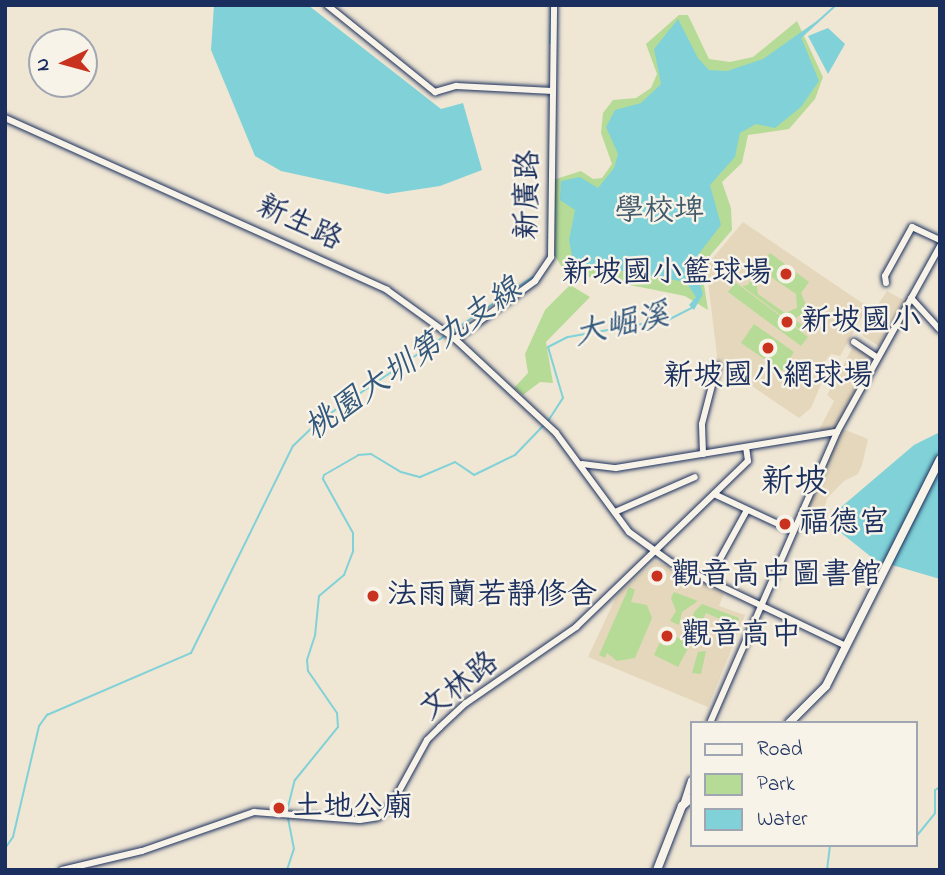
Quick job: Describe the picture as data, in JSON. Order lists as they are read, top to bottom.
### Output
{
  "streets": {
    "street": ["新廣路", "新生路", "文林路"]
  },
  "crossings": [
    ["新廣路", "新生路"],
    ["新生路", "文林路"]
  ],
  "districts": ["新坡"],
  "water": ["大崛溪", "桃園大圳第九支線"],
  "parks": ["學校埤"],
  "places": [
    "新坡國小籃球場",
    "新坡國小",
    "新坡國小網球場",
    "福德宮",
    "觀音高中圖書館",
    "法雨蘭若靜修舍",
    "觀音高中",
    "土地公廟"
  ],
  "legend": ["Road", "Park", "Water"],
  "north": "left"
}
